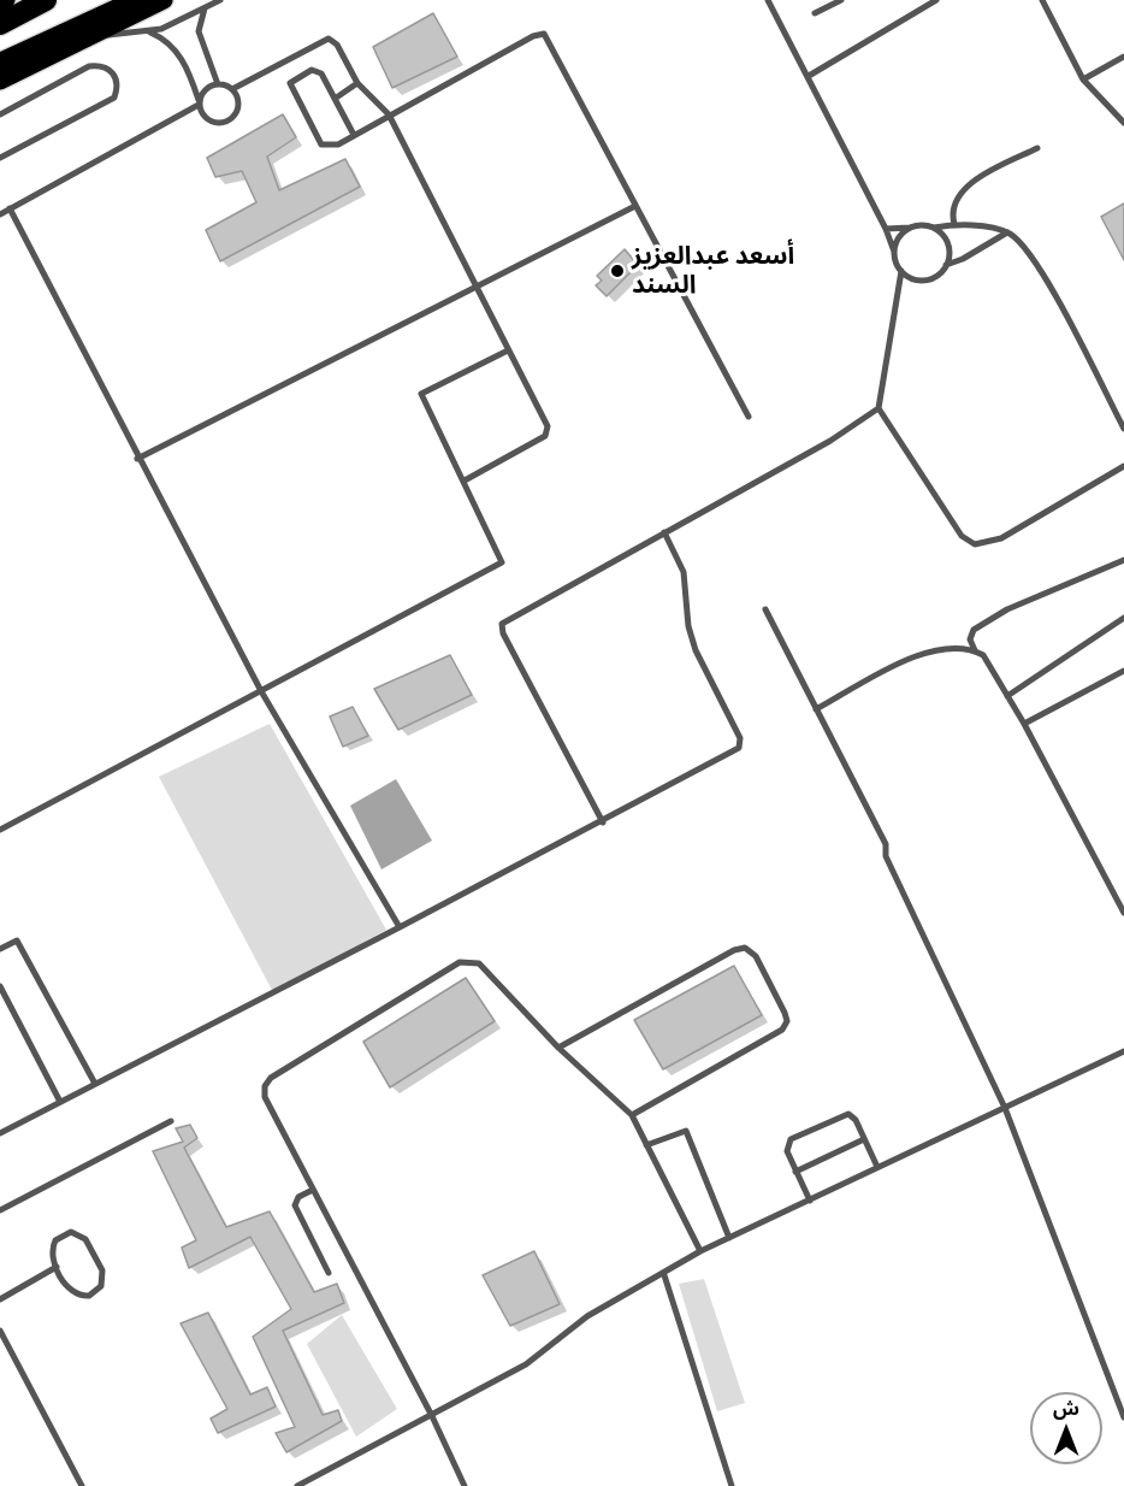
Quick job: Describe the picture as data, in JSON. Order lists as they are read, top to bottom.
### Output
{
  "places": ["أسعد عبدالعزيز السند"],
  "north": "top"
}
